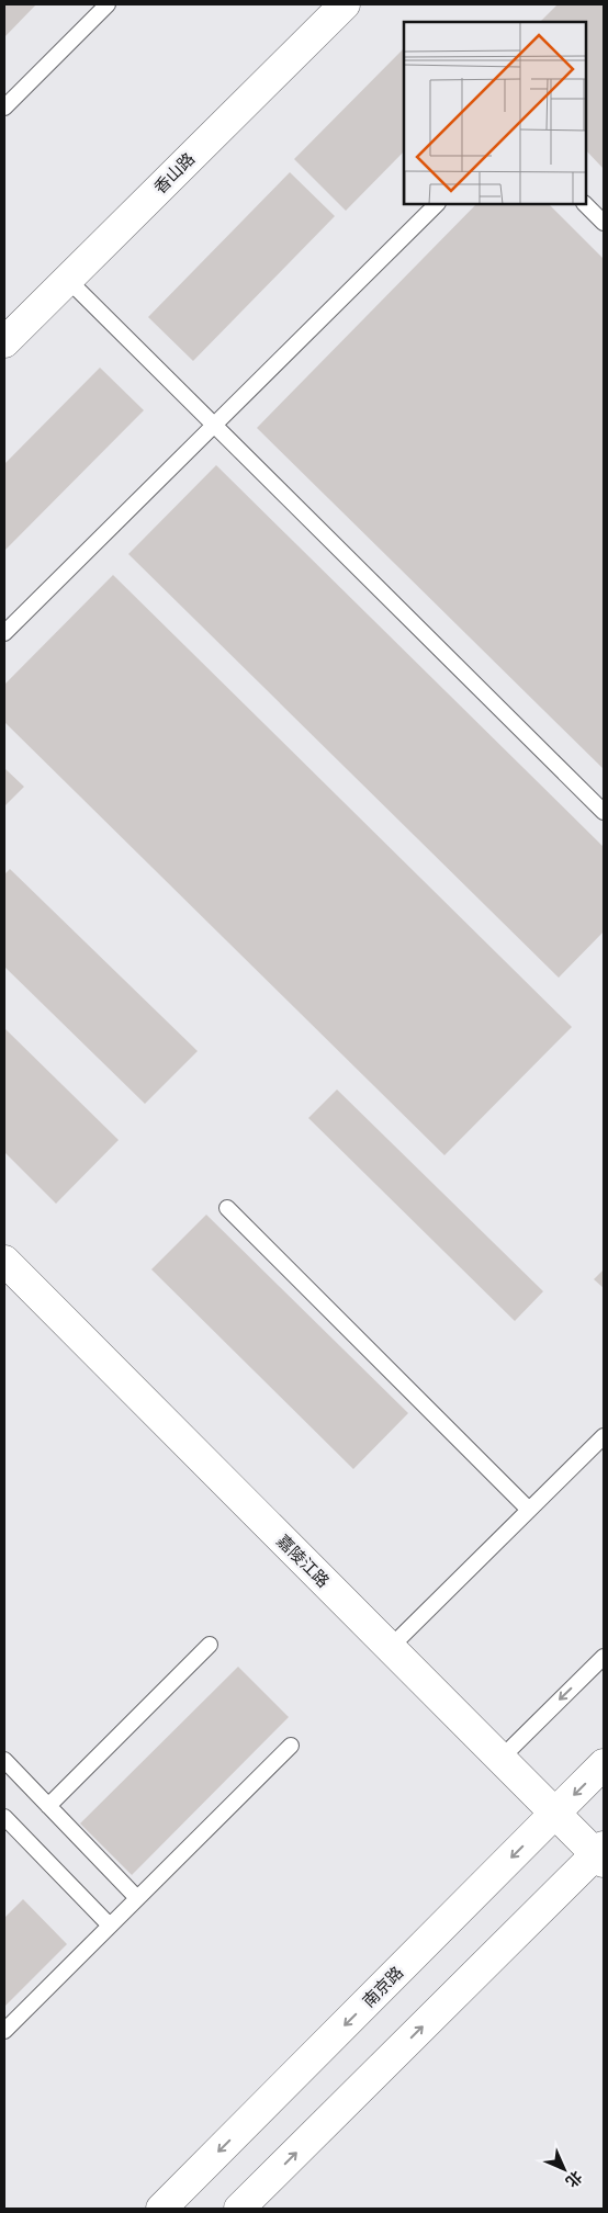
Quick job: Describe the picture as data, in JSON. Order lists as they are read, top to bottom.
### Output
{
  "streets": {
    "street": ["香山路", "嘉陵江路", "南京路"]
  },
  "crossings": [
    ["嘉陵江路", "南京路"]
  ],
  "north": "bottom right"
}
